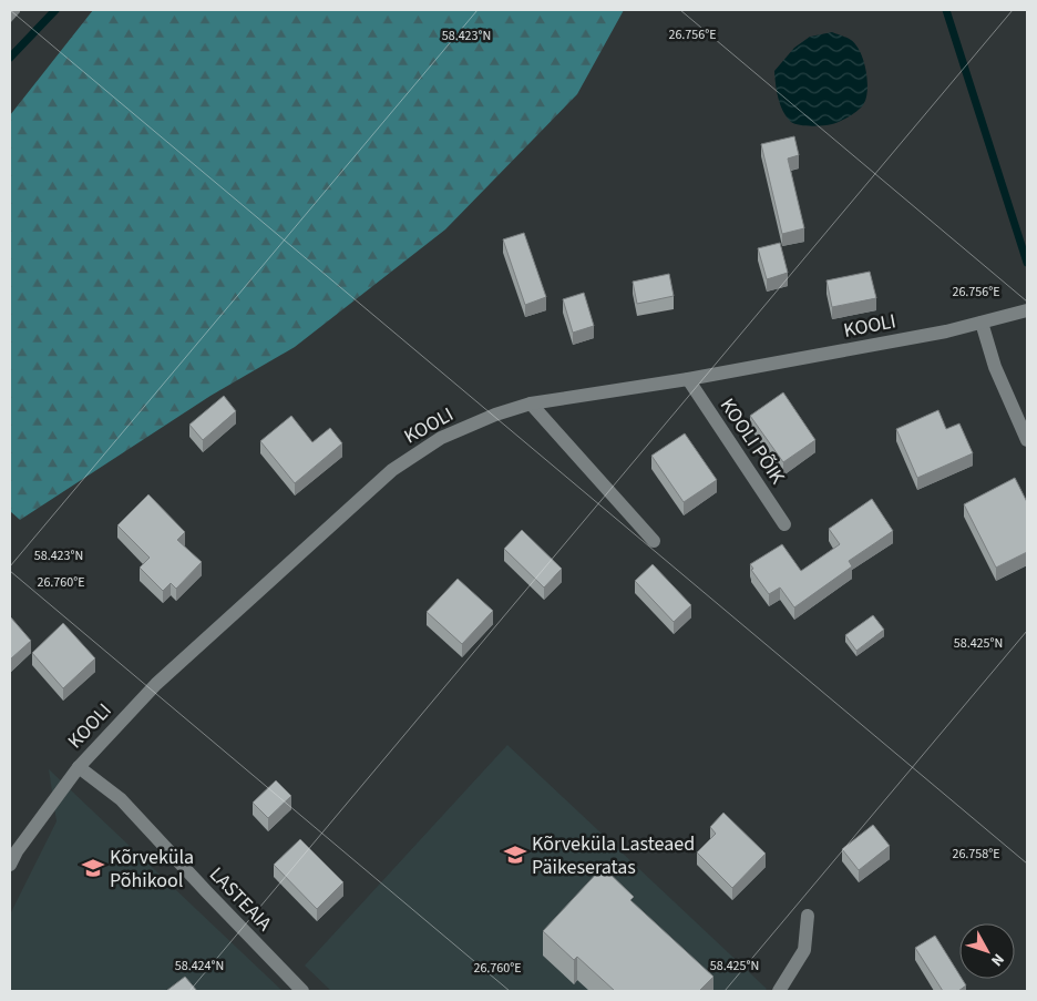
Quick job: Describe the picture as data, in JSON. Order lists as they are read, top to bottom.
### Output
{
  "streets": {
    "street": ["KOOLI", "KOOLI PÕIK", "LASTEAIA"]
  },
  "crossings": [
    ["KOOLI", "KOOLI PÕIK"],
    ["KOOLI", "LASTEAIA"]
  ],
  "places": {
    "school or university": ["Kõrveküla Lasteaed Päikeseratas", "Kõrveküla Põhikool"]
  },
  "north": "bottom right",
  "coordinates": [
    "26.756°E",
    "58.423°N",
    "26.760°E",
    "58.425°N",
    "26.758°E",
    "58.424°N"
  ]
}
